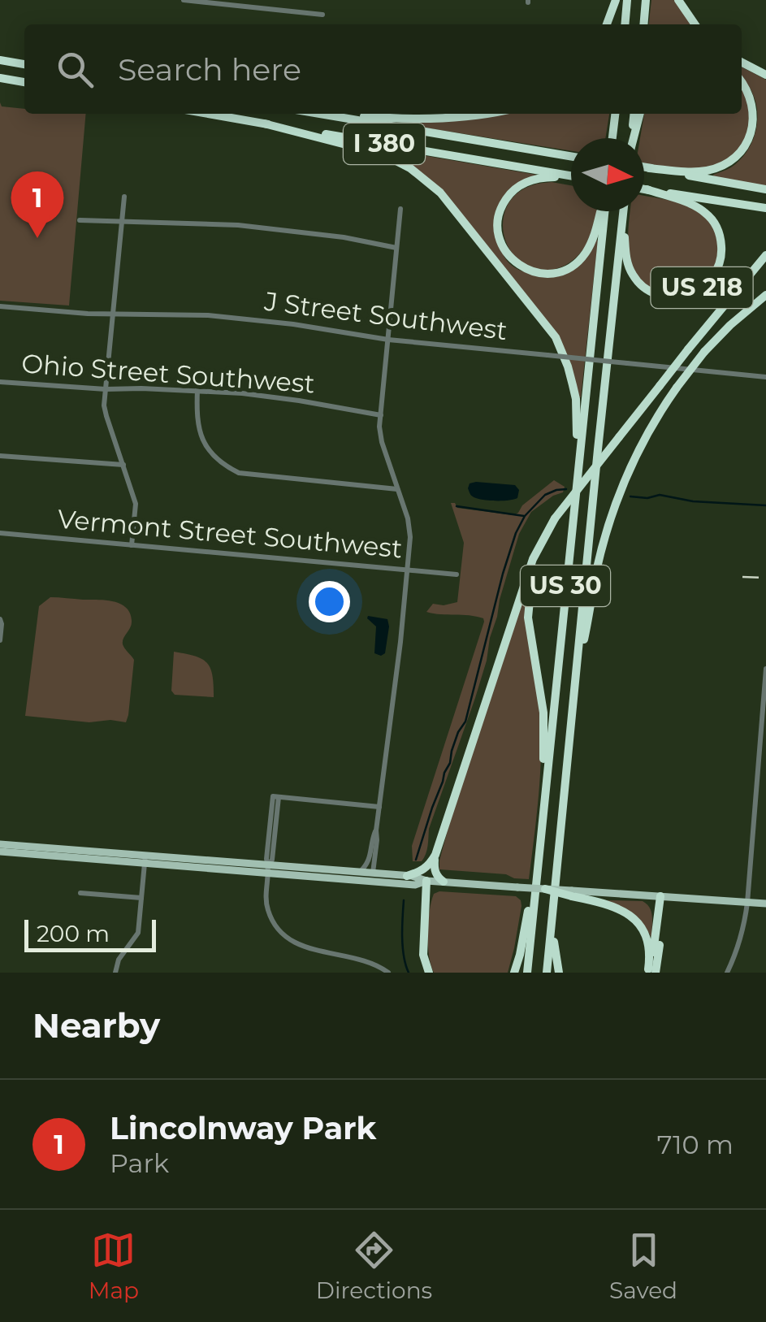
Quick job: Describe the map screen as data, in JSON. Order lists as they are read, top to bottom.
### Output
{
  "streets": {
    "highway": ["I 380", "US 218", "US 30"],
    "street": ["J Street Southwest", "Ohio Street Southwest", "Vermont Street Southwest"]
  },
  "scale_bar": "200 m",
  "north": "right",
  "page": {
    "search": "Search here",
    "pins": "1",
    "scale": "200 m",
    "heading": "Nearby",
    "list": [
      {
        "mark": "1",
        "name": "Lincolnway Park",
        "note": "Park",
        "value": "710 m"
      }
    ],
    "nav": ["Map", "Directions", "Saved"]
  }
}
